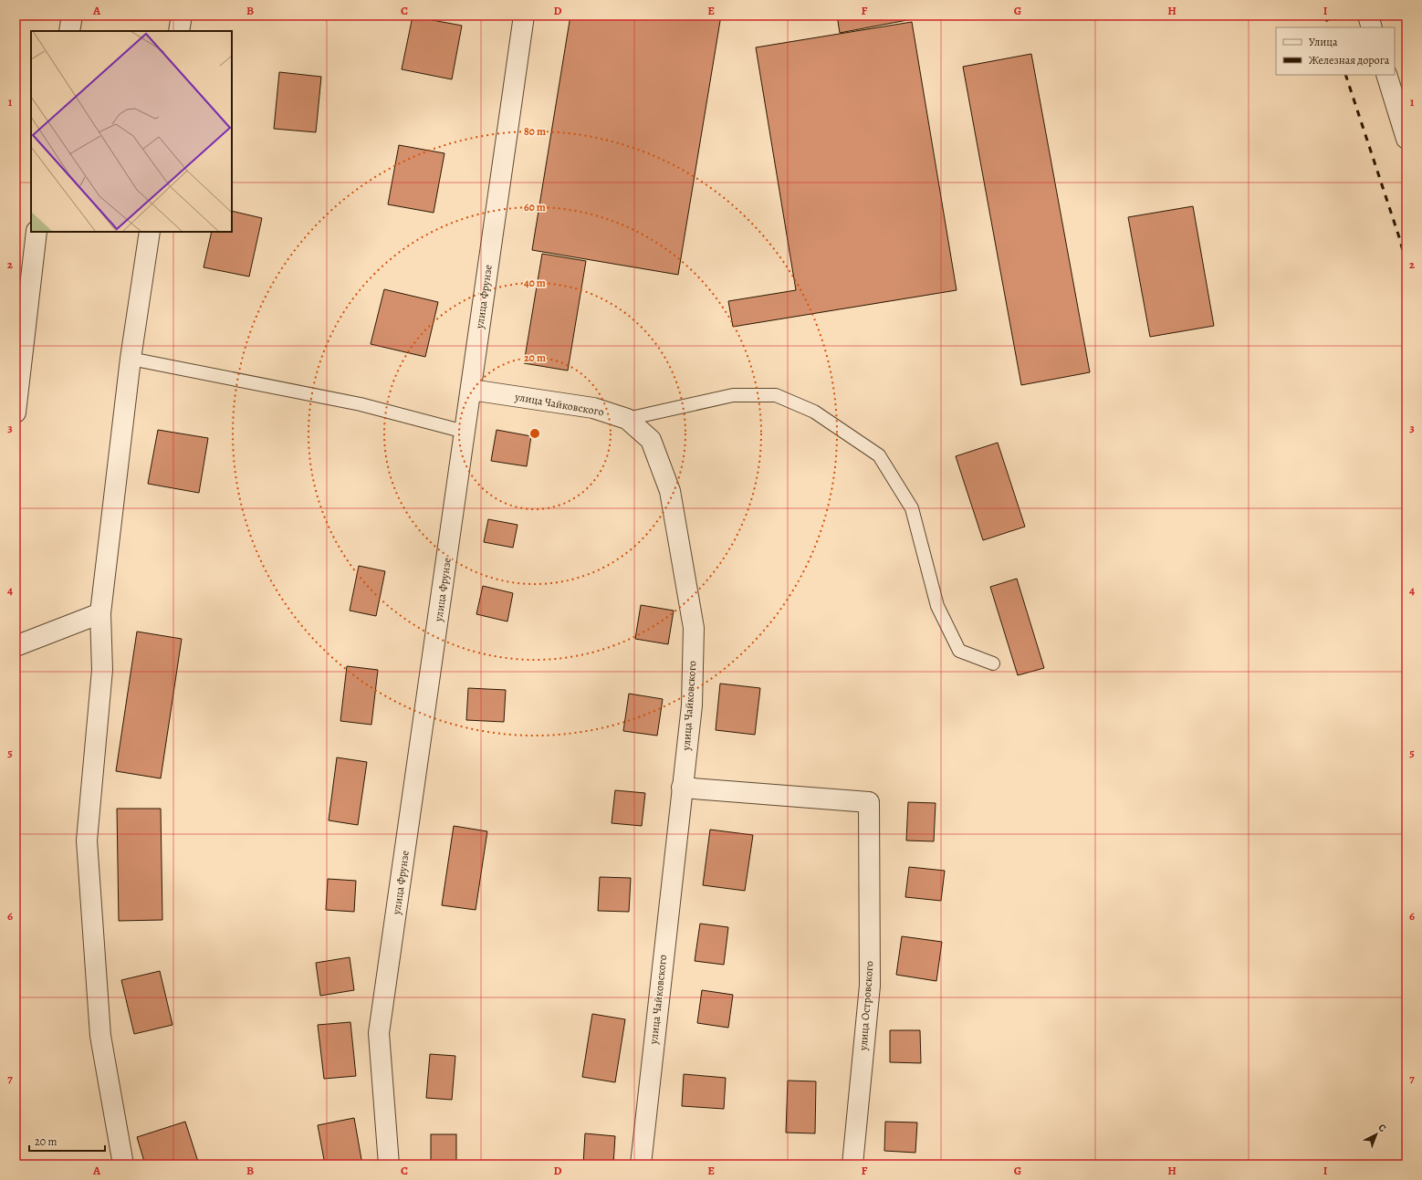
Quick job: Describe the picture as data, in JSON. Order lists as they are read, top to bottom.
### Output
{
  "streets": {
    "street": ["улица Фрунзе", "улица Чайковского", "улица Островского"]
  },
  "crossings": [
    ["улица Фрунзе", "улица Чайковского"],
    ["улица Чайковского", "улица Островского"]
  ],
  "legend": ["Улица", "Железная дорога"],
  "scale_bar": "20 m",
  "north": "top right",
  "grid": {
    "columns": [
      "A",
      "B",
      "C",
      "D",
      "E",
      "F",
      "G",
      "H",
      "I"
    ],
    "rows": [
      "1",
      "2",
      "3",
      "4",
      "5",
      "6",
      "7"
    ]
  },
  "rings": [
    "80 m",
    "60 m",
    "40 m",
    "20 m"
  ]
}
